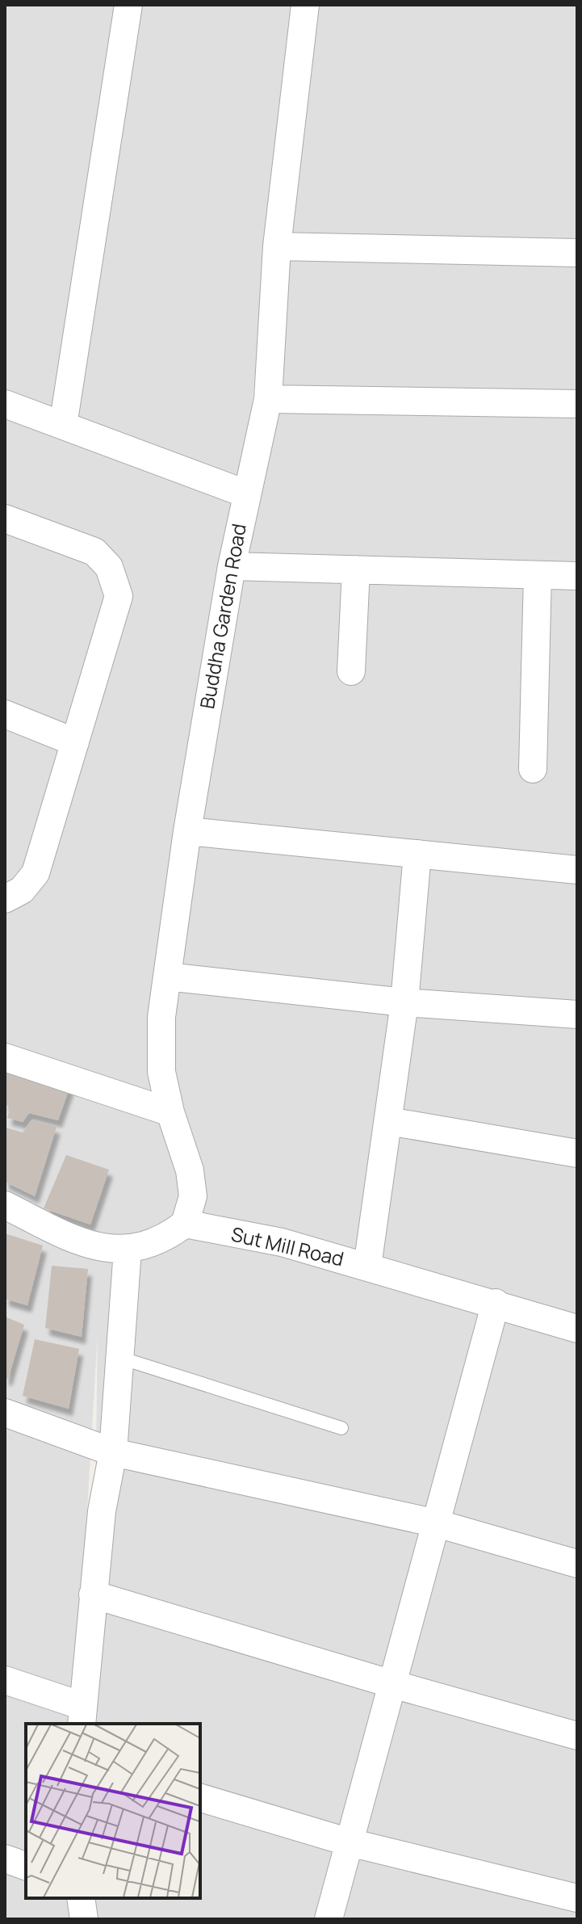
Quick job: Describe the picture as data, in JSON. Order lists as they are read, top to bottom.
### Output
{
  "streets": {
    "street": ["Buddha Garden Road", "Sut Mill Road"]
  },
  "crossings": [
    ["Buddha Garden Road", "Sut Mill Road"]
  ]
}
